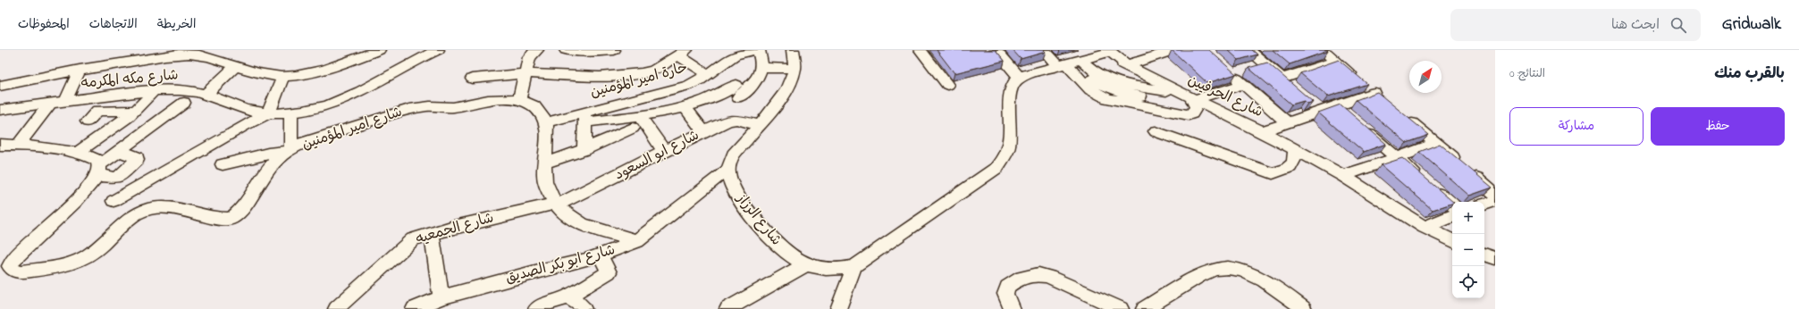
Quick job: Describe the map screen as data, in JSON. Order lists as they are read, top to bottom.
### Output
{
  "streets": {
    "street": [
      "شارع مكه المكرمه",
      "حارة امير المؤمنين",
      "شارع الحرفيين",
      "شارع امير المؤمنين",
      "شارع ابو السعود",
      "شارع الرزاز",
      "شارع الجمعيه",
      "شارع ابو بكر الصديق"
    ]
  },
  "crossings": [
    ["حارة امير المؤمنين", "شارع امير المؤمنين"],
    ["شارع ابو السعود", "شارع الجمعيه"],
    ["شارع الرزاز", "شارع ابو بكر الصديق"]
  ],
  "north": "top right",
  "page": {
    "header": "Gridwalk",
    "search": "ابحث هنا",
    "nav": ["الخريطة", "الاتجاهات", "المحفوظات"],
    "heading": ["بالقرب منك", "النتائج: 0"],
    "buttons": ["حفظ", "مشاركة"],
    "map_buttons": ["+", "−"]
  }
}
